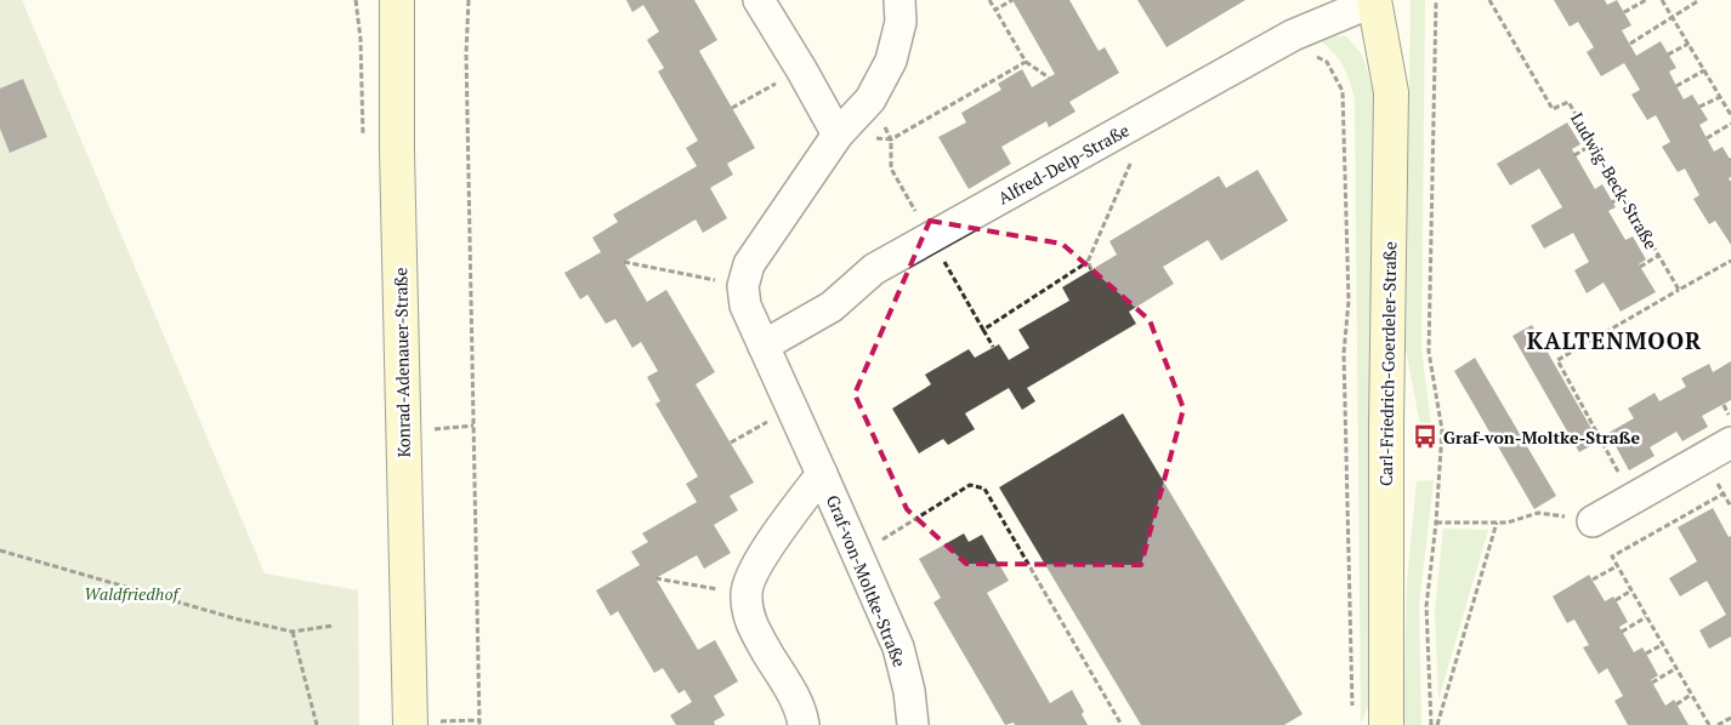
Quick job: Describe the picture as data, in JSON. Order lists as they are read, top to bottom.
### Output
{
  "streets": {
    "main road": ["Konrad-Adenauer-Straße", "Carl-Friedrich-Goerdeler-Straße"],
    "street": ["Alfred-Delp-Straße", "Graf-von-Moltke-Straße"],
    "path": ["Ludwig-Beck-Straße"]
  },
  "crossings": [
    ["Alfred-Delp-Straße", "Carl-Friedrich-Goerdeler-Straße"]
  ],
  "districts": ["KALTENMOOR"],
  "parks": ["Waldfriedhof"],
  "places": {
    "bus stop": ["Graf-von-Moltke-Straße"]
  }
}
